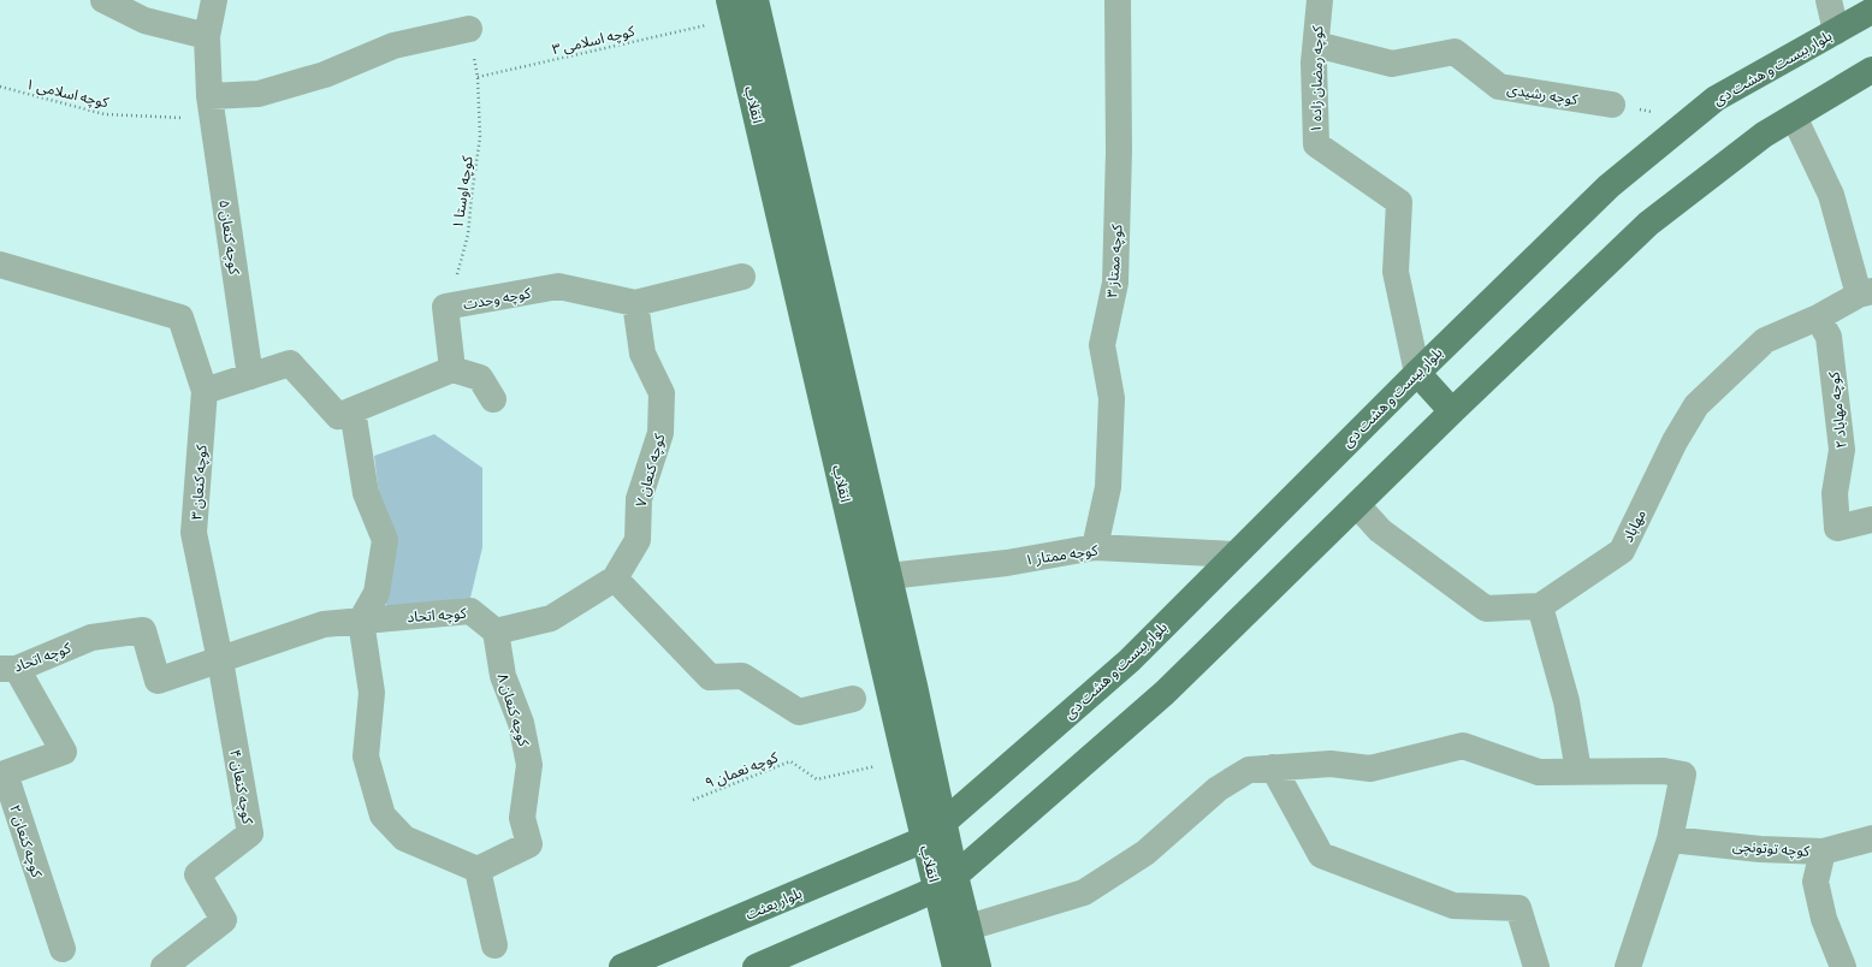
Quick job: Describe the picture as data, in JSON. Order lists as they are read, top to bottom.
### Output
{
  "streets": {
    "main road": ["بلوار بیست و هشت دی", "انقلاب", "بلوار بعثت"],
    "street": [
      "کوچه رمضان زاده ۱",
      "کوچه رشیدی",
      "کوچه کنعان ۵",
      "کوچه ممتاز ۳",
      "کوچه وحدت",
      "کوچه مهاباد ۲",
      "کوچه کنعان ۷",
      "کوچه کنعان ۳",
      "مهاباد",
      "کوچه ممتاز ۱",
      "کوچه اتحاد",
      "کوچه کنعان ۸",
      "کوچه کنعان ۴",
      "کوچه کنعان ۲",
      "کوچه توتونچی"
    ],
    "path": [
      "کوچه اسلامی ۳",
      "کوچه اسلامی ۱",
      "کوچه اوستا ۱",
      "کوچه نعمان ۹"
    ]
  },
  "crossings": [
    ["کوچه اسلامی ۳", "کوچه اوستا ۱"],
    ["بلوار بیست و هشت دی", "کوچه رمضان زاده ۱"],
    ["بلوار بیست و هشت دی", "انقلاب"],
    ["بلوار بیست و هشت دی", "کوچه ممتاز ۱"],
    ["بلوار بیست و هشت دی", "بلوار بعثت"],
    ["کوچه رمضان زاده ۱", "کوچه رشیدی"],
    ["کوچه اسلامی ۱", "کوچه کنعان ۵"],
    ["انقلاب", "کوچه ممتاز ۱"],
    ["انقلاب", "بلوار بعثت"],
    ["کوچه اوستا ۱", "کوچه وحدت"],
    ["کوچه ممتاز ۳", "کوچه ممتاز ۱"],
    ["کوچه وحدت", "کوچه کنعان ۷"],
    ["کوچه مهاباد ۲", "مهاباد"],
    ["کوچه کنعان ۳", "کوچه اتحاد"],
    ["کوچه کنعان ۳", "کوچه کنعان ۴"],
    ["کوچه اتحاد", "کوچه کنعان ۸"],
    ["کوچه اتحاد", "کوچه کنعان ۴"],
    ["کوچه اتحاد", "کوچه کنعان ۲"]
  ]
}
